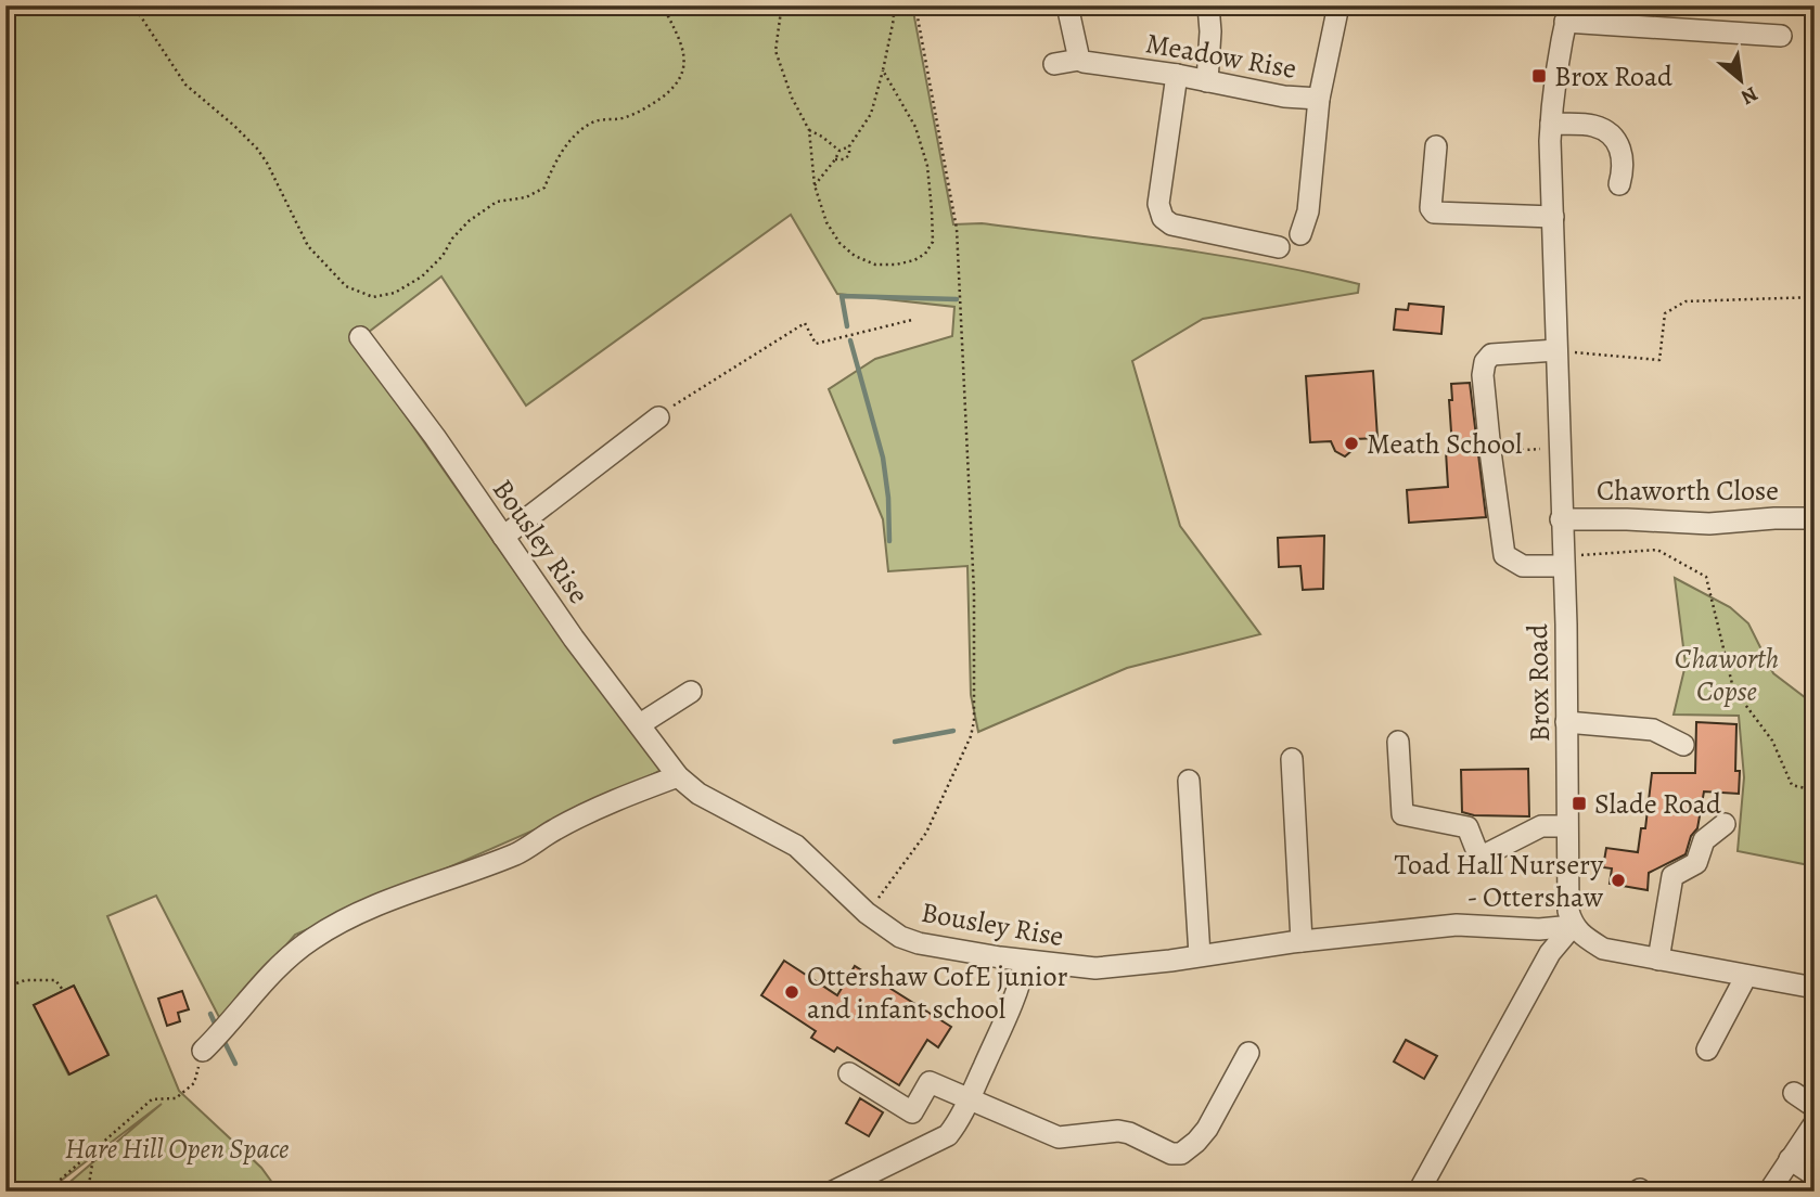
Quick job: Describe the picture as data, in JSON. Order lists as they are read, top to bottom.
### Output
{
  "streets": {
    "street": [
      "Meadow Rise",
      "Chaworth Close",
      "Bousley Rise",
      "Brox Road"
    ]
  },
  "crossings": [
    ["Chaworth Close", "Brox Road"],
    ["Bousley Rise", "Brox Road"]
  ],
  "parks": ["Chaworth Copse", "Hare Hill Open Space"],
  "places": {
    "transit": ["Brox Road", "Slade Road"],
    "other": ["Meath School", "Toad Hall Nursery - Ottershaw", "Ottershaw CofE junior and infant school"]
  },
  "north": "bottom right"
}
